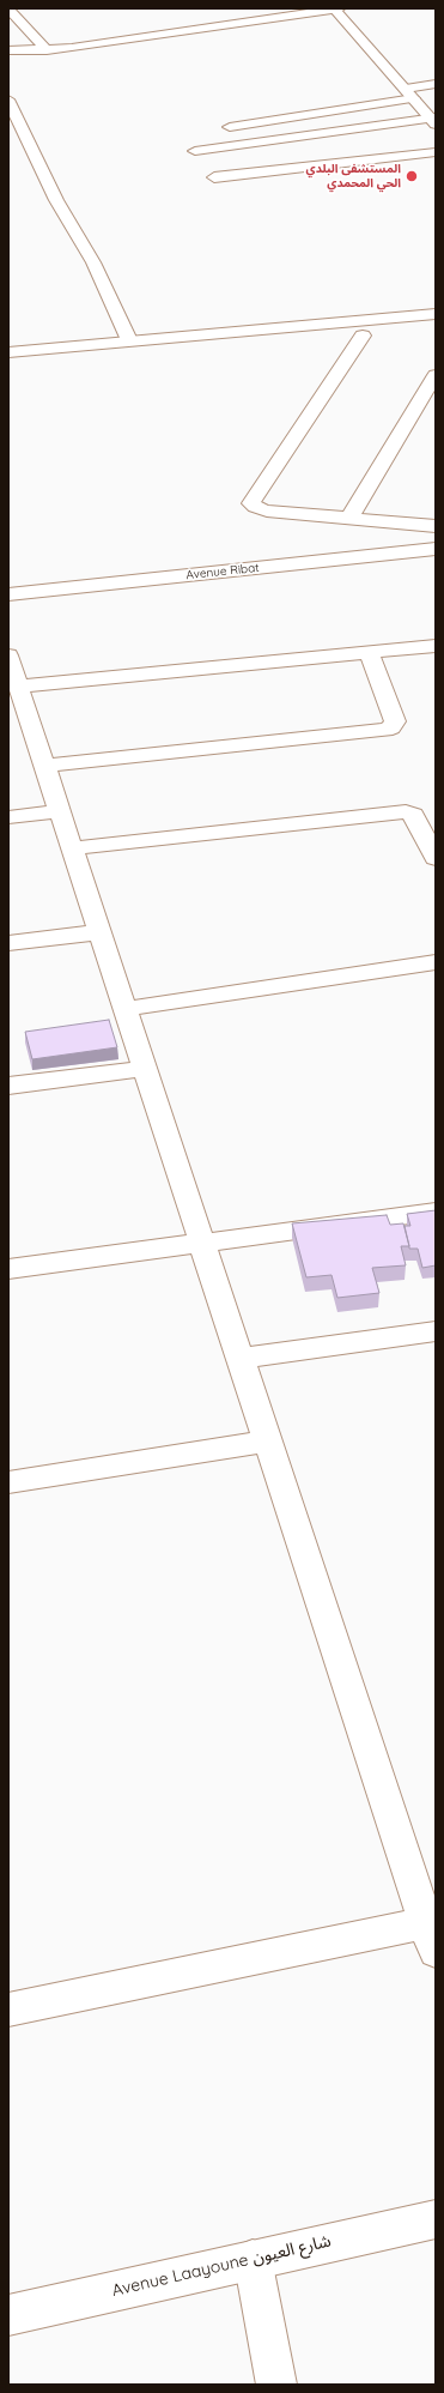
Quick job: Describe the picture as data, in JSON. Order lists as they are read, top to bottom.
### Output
{
  "streets": {
    "street": ["Avenue Ribat", "Avenue Laayoune شارع العيون"]
  },
  "places": ["المستشفى البلدي الحي المحمدي"]
}
